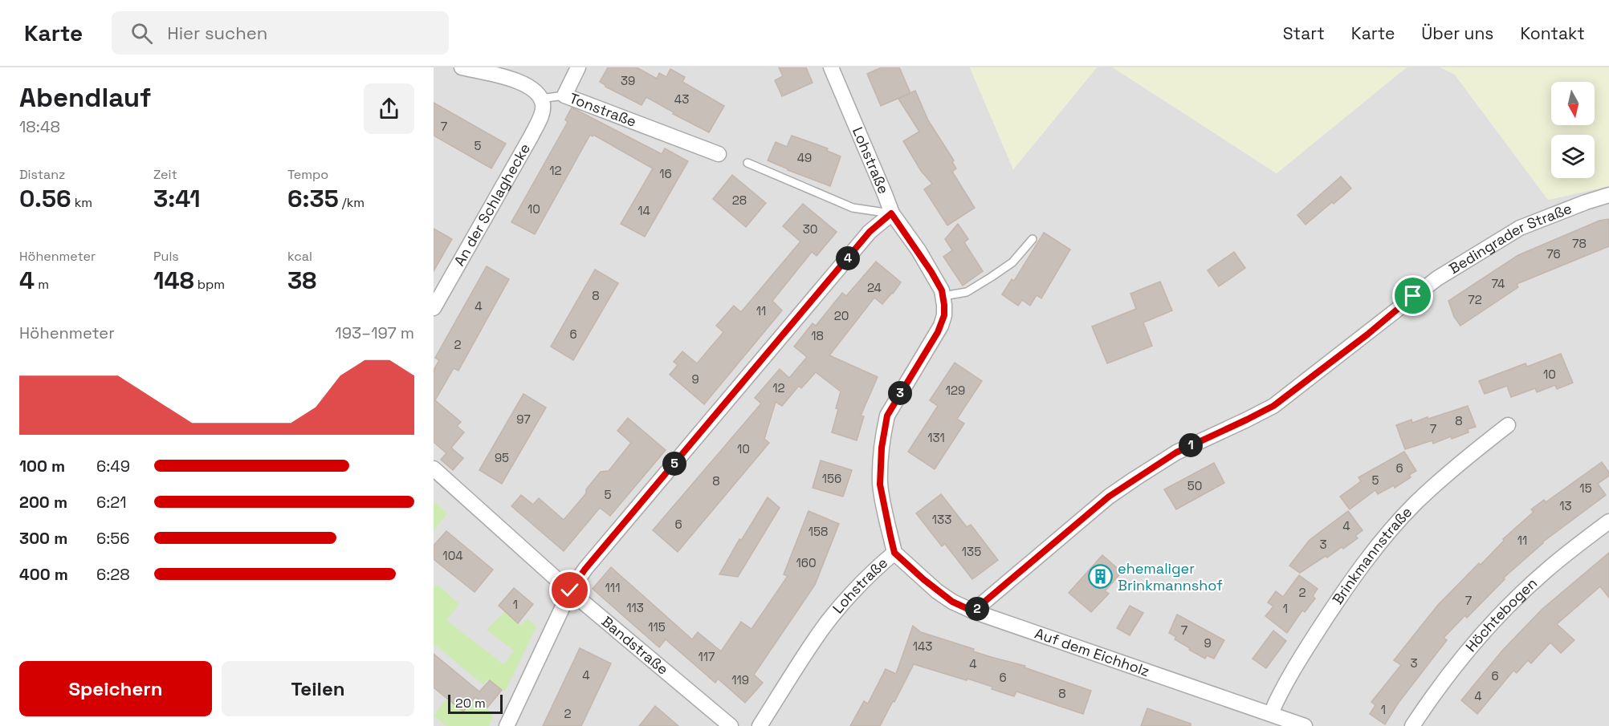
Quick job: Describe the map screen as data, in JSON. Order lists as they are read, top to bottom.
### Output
{
  "streets": {
    "street": [
      "Tonstraße",
      "Lohstraße",
      "An der Schlaghecke",
      "Bedingrader Straße",
      "Brinkmannstraße",
      "Höchtebogen",
      "Bandstraße",
      "Auf dem Eichholz"
    ]
  },
  "crossings": [
    ["Tonstraße", "An der Schlaghecke"],
    ["Lohstraße", "Auf dem Eichholz"],
    ["Bedingrader Straße", "Auf dem Eichholz"],
    ["Brinkmannstraße", "Auf dem Eichholz"]
  ],
  "places": {
    "building": ["ehemaliger Brinkmannshof"]
  },
  "house_numbers": [
    "39",
    "43",
    "7",
    "5",
    "49",
    "12",
    "16",
    "28",
    "10",
    "14",
    "30",
    "78",
    "76",
    "74",
    "24",
    "8",
    "72",
    "4",
    "11",
    "20",
    "6",
    "18",
    "2",
    "10",
    "9",
    "12",
    "129",
    "97",
    "8",
    "7",
    "131",
    "10",
    "95",
    "6",
    "156",
    "5",
    "8",
    "50",
    "15",
    "5",
    "13",
    "133",
    "6",
    "4",
    "158",
    "11",
    "3",
    "135",
    "104",
    "160",
    "111",
    "2",
    "7",
    "1",
    "113",
    "1",
    "115",
    "7",
    "9",
    "143",
    "117",
    "3",
    "4",
    "4",
    "6",
    "6",
    "119",
    "8",
    "4",
    "1",
    "2"
  ],
  "scale_bar": "20 m",
  "north": "bottom",
  "page": {
    "header": "Karte",
    "search": "Hier suchen",
    "nav": [
      "Start",
      "Karte",
      "Über uns",
      "Kontakt"
    ],
    "heading": ["Abendlauf", "18:48"],
    "stats": [
      ["Distanz", "0.56 km"],
      ["Zeit", "3:41"],
      ["Tempo", "6:35 /km"],
      ["Höhenmeter", "4 m"],
      ["Puls", "148 bpm"],
      ["kcal", "38"]
    ],
    "pins": [
      "4",
      "3",
      "1",
      "5",
      "2"
    ],
    "chart": ["Höhenmeter", "193–197 m"],
    "list": [
      {
        "name": "100 m",
        "note": "6:49"
      },
      {
        "name": "200 m",
        "note": "6:21"
      },
      {
        "name": "300 m",
        "note": "6:56"
      },
      {
        "name": "400 m",
        "note": "6:28"
      }
    ],
    "buttons": ["Speichern", "Teilen"],
    "scale": "20 m"
  }
}
